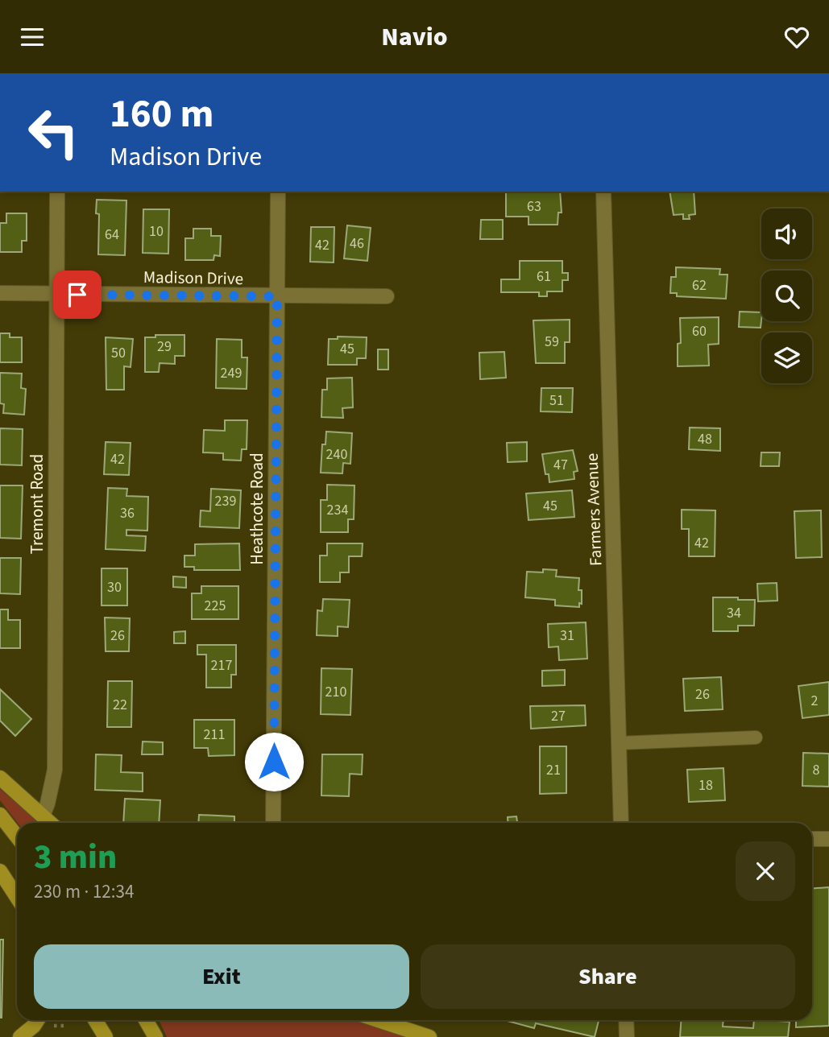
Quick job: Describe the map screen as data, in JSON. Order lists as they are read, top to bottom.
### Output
{
  "streets": {
    "street": [
      "Madison Drive",
      "Tremont Road",
      "Heathcote Road",
      "Farmers Avenue"
    ]
  },
  "crossings": [
    ["Madison Drive", "Tremont Road"],
    ["Madison Drive", "Heathcote Road"]
  ],
  "house_numbers": [
    "63",
    "10",
    "64",
    "46",
    "42",
    "61",
    "62",
    "60",
    "59",
    "29",
    "45",
    "50",
    "249",
    "51",
    "48",
    "240",
    "42",
    "47",
    "239",
    "45",
    "234",
    "36",
    "42",
    "30",
    "225",
    "34",
    "26",
    "31",
    "217",
    "210",
    "26",
    "2",
    "22",
    "27",
    "211",
    "21",
    "8",
    "18"
  ],
  "page": {
    "header": "Navio",
    "turn": ["160 m", "Madison Drive"],
    "heading": ["3 min", "230 m · 12:34"],
    "buttons": ["Exit", "Share"]
  }
}
